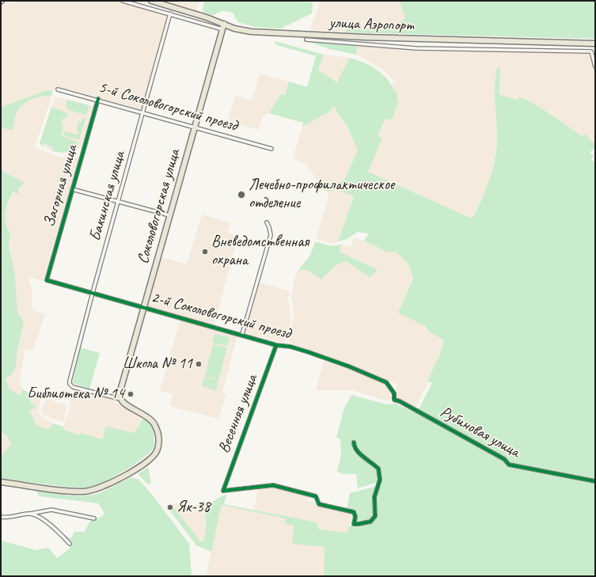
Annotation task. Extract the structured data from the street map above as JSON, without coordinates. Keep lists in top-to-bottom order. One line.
{"streets":{"main road":["улица Аэропорт","Соколовогорская улица"],"street":["5-й Соколовогорский проезд","Загорная улица","Бакинская улица","2-й Соколовогорский проезд","Весенняя улица","Рубиновая улица"]},"crossings":[["улица Аэропорт","Соколовогорская улица"],["5-й Соколовогорский проезд","Загорная улица"],["5-й Соколовогорский проезд","Бакинская улица"],["5-й Соколовогорский проезд","Соколовогорская улица"],["Загорная улица","2-й Соколовогорский проезд"],["Бакинская улица","Соколовогорская улица"],["Бакинская улица","2-й Соколовогорский проезд"],["Соколовогорская улица","2-й Соколовогорский проезд"],["2-й Соколовогорский проезд","Весенняя улица"],["2-й Соколовогорский проезд","Рубиновая улица"]],"places":["Лечебно-профилактическое отделение","Вневедомственная охрана","Школа № 11","Библиотека № 14","Як-38"]}
